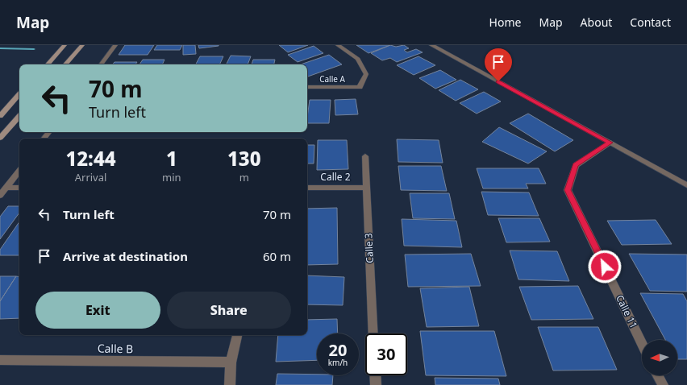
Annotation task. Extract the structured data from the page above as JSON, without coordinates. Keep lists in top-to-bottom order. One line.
{"streets":{"street":["Calle A","Calle 2","Calle 3","Calle 11","Calle B"]},"crossings":[["Calle 2","Calle 3"]],"north":"left","page":{"header":"Map","nav":["Home","Map","About","Contact"],"turn":["70 m","Turn left"],"eta":["12:44","Arrival","1","min","130","m"],"list":[{"name":"Turn left","value":"70 m"},{"name":"Arrive at destination","value":"60 m"}],"buttons":["Exit","Share"],"speed":"20 km/h","limit":"30"}}
